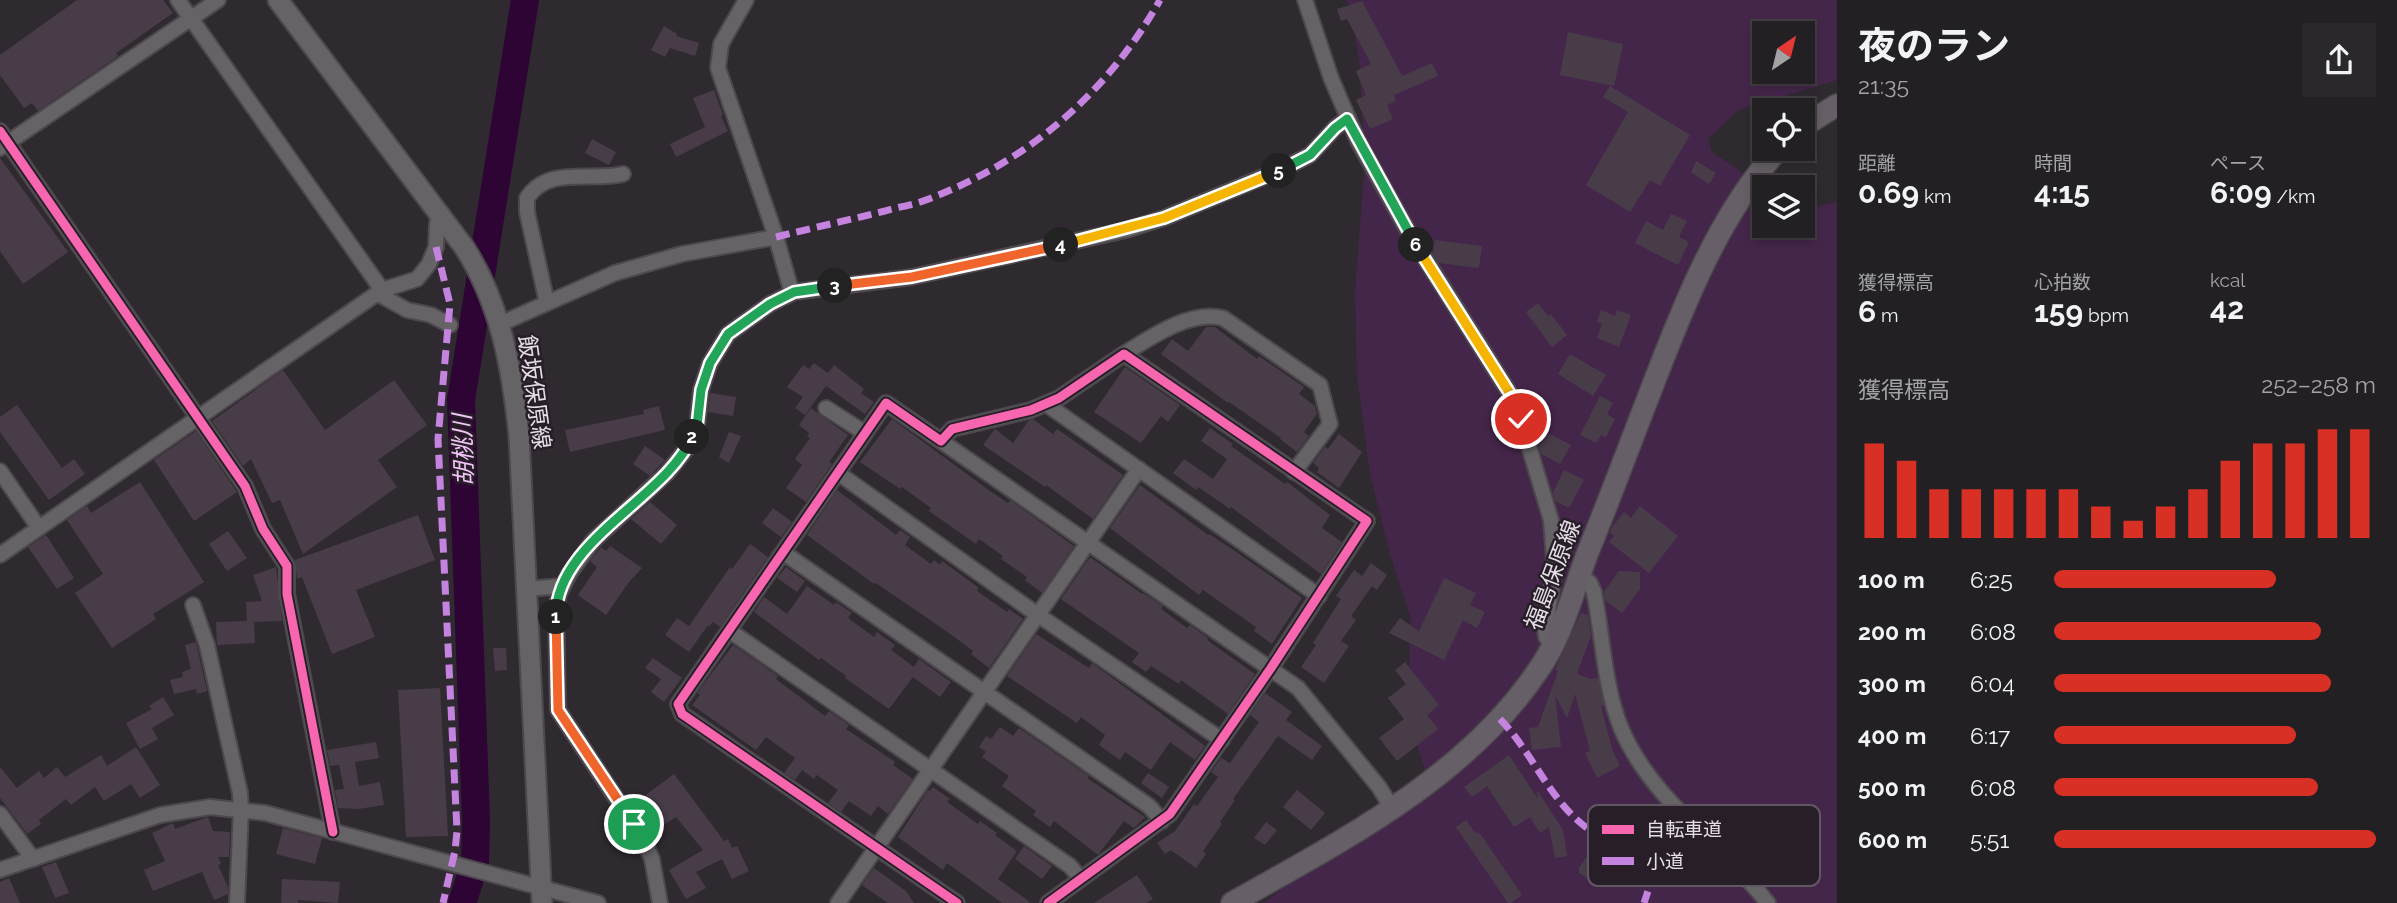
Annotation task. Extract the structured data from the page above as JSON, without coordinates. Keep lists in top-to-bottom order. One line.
{"streets":{"main road":["飯坂保原線","福島保原線"]},"water":["胡桃川"],"legend":["自転車道","小道"],"north":"top right","page":{"heading":["夜のラン","21:35"],"stats":[["距離","0.69 km"],["時間","4:15"],["ペース","6:09 /km"],["獲得標高","6 m"],["心拍数","159 bpm"],["kcal","42"]],"pins":["5","4","6","3","2","1"],"chart":["獲得標高","252–258 m"],"list":[{"name":"100 m","note":"6:25"},{"name":"200 m","note":"6:08"},{"name":"300 m","note":"6:04"},{"name":"400 m","note":"6:17"},{"name":"500 m","note":"6:08"},{"name":"600 m","note":"5:51"}]}}
